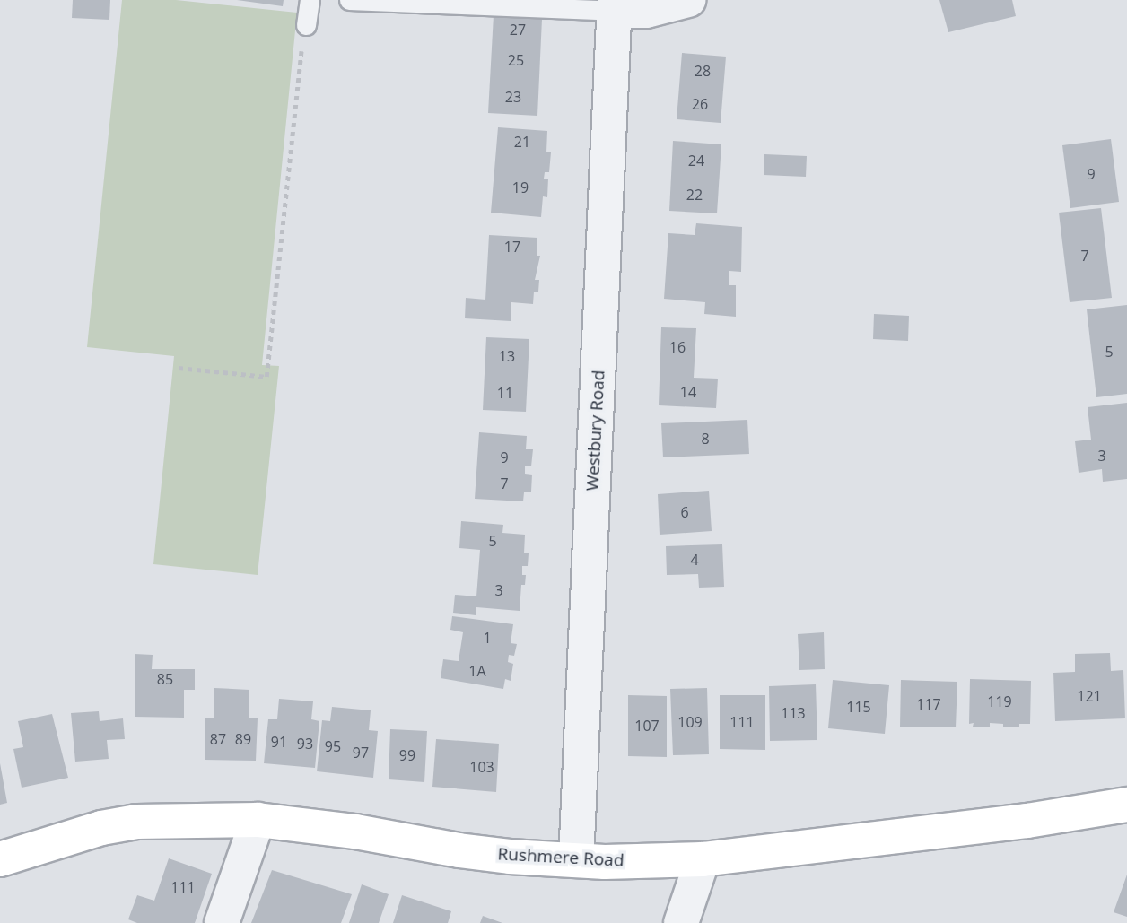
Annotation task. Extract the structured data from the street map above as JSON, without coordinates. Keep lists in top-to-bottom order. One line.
{"streets":{"street":["Westbury Road","Rushmere Road"]},"crossings":[["Westbury Road","Rushmere Road"]],"house_numbers":["27","25","28","23","26","21","24","9","19","22","17","7","16","5","13","14","11","8","3","9","7","6","5","4","3","1","1A","85","121","119","117","115","113","109","111","107","87","89","91","93","95","97","99","103","111"]}
